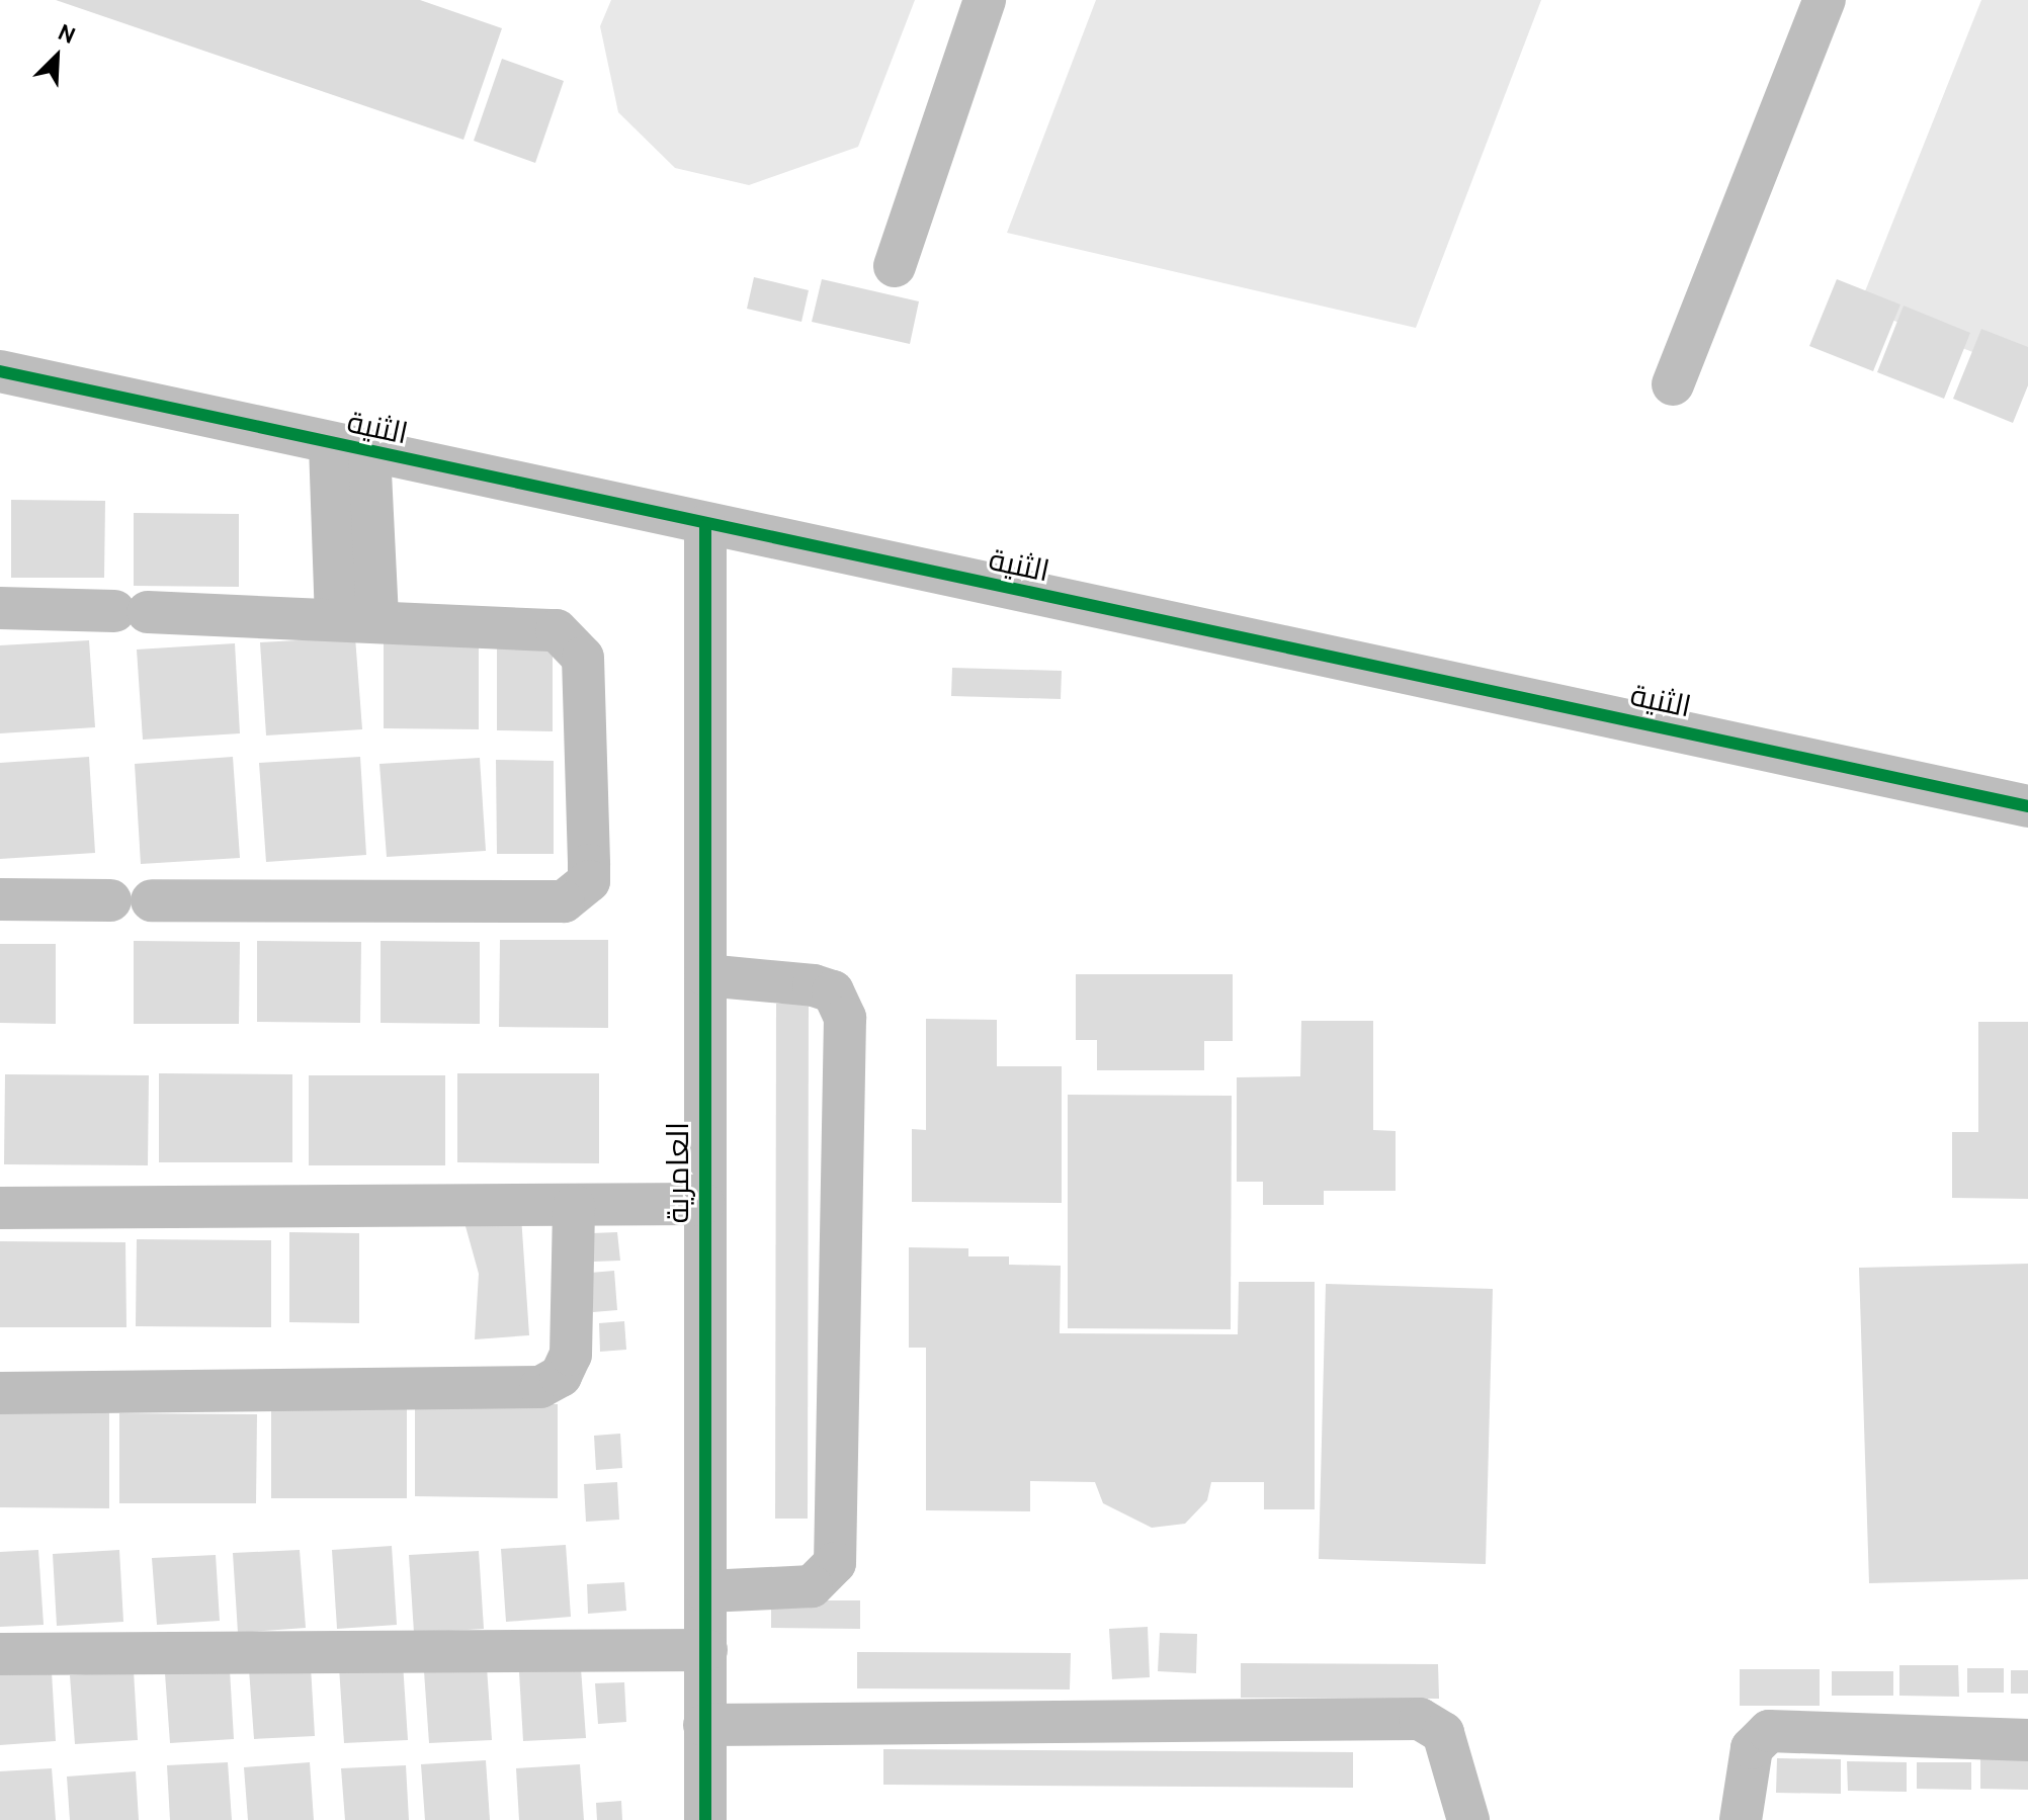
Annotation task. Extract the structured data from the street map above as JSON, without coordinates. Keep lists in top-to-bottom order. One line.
{"streets":{"street":["الثنية","العامرية"]},"crossings":[["الثنية","العامرية"]],"north":"top right"}
